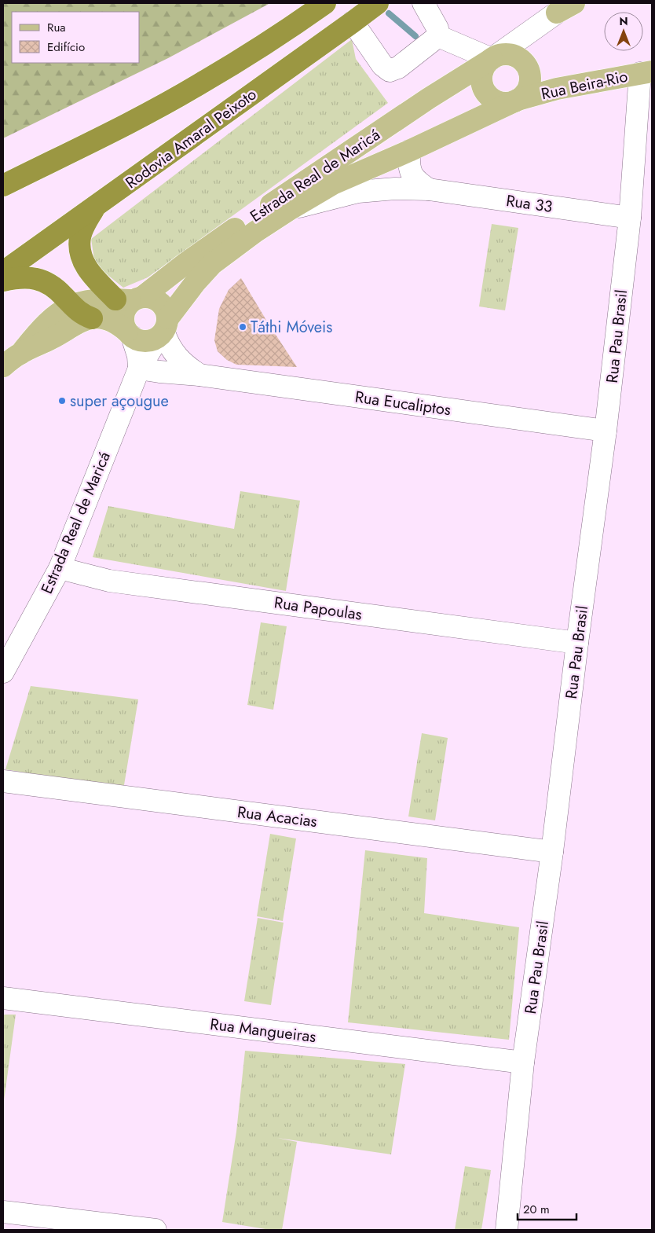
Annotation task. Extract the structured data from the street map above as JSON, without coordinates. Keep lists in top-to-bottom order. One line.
{"streets":{"highway":["Rodovia Amaral Peixoto"],"main road":["Rua Beira-Rio","Estrada Real de Maricá"],"street":["Rua 33","Rua Pau Brasil","Rua Eucaliptos","Rua Papoulas","Rua Acacias","Rua Mangueiras"]},"crossings":[["Rua Beira-Rio","Estrada Real de Maricá"],["Rua Beira-Rio","Rua Pau Brasil"],["Estrada Real de Maricá","Rua 33"],["Estrada Real de Maricá","Rua Eucaliptos"],["Estrada Real de Maricá","Rua Papoulas"],["Rua 33","Rua Pau Brasil"],["Rua Pau Brasil","Rua Eucaliptos"],["Rua Pau Brasil","Rua Papoulas"],["Rua Pau Brasil","Rua Acacias"],["Rua Pau Brasil","Rua Mangueiras"]],"places":["Táthi Móveis","super açougue"],"legend":["Rua","Edifício"],"scale_bar":"20 m","north":"top"}
